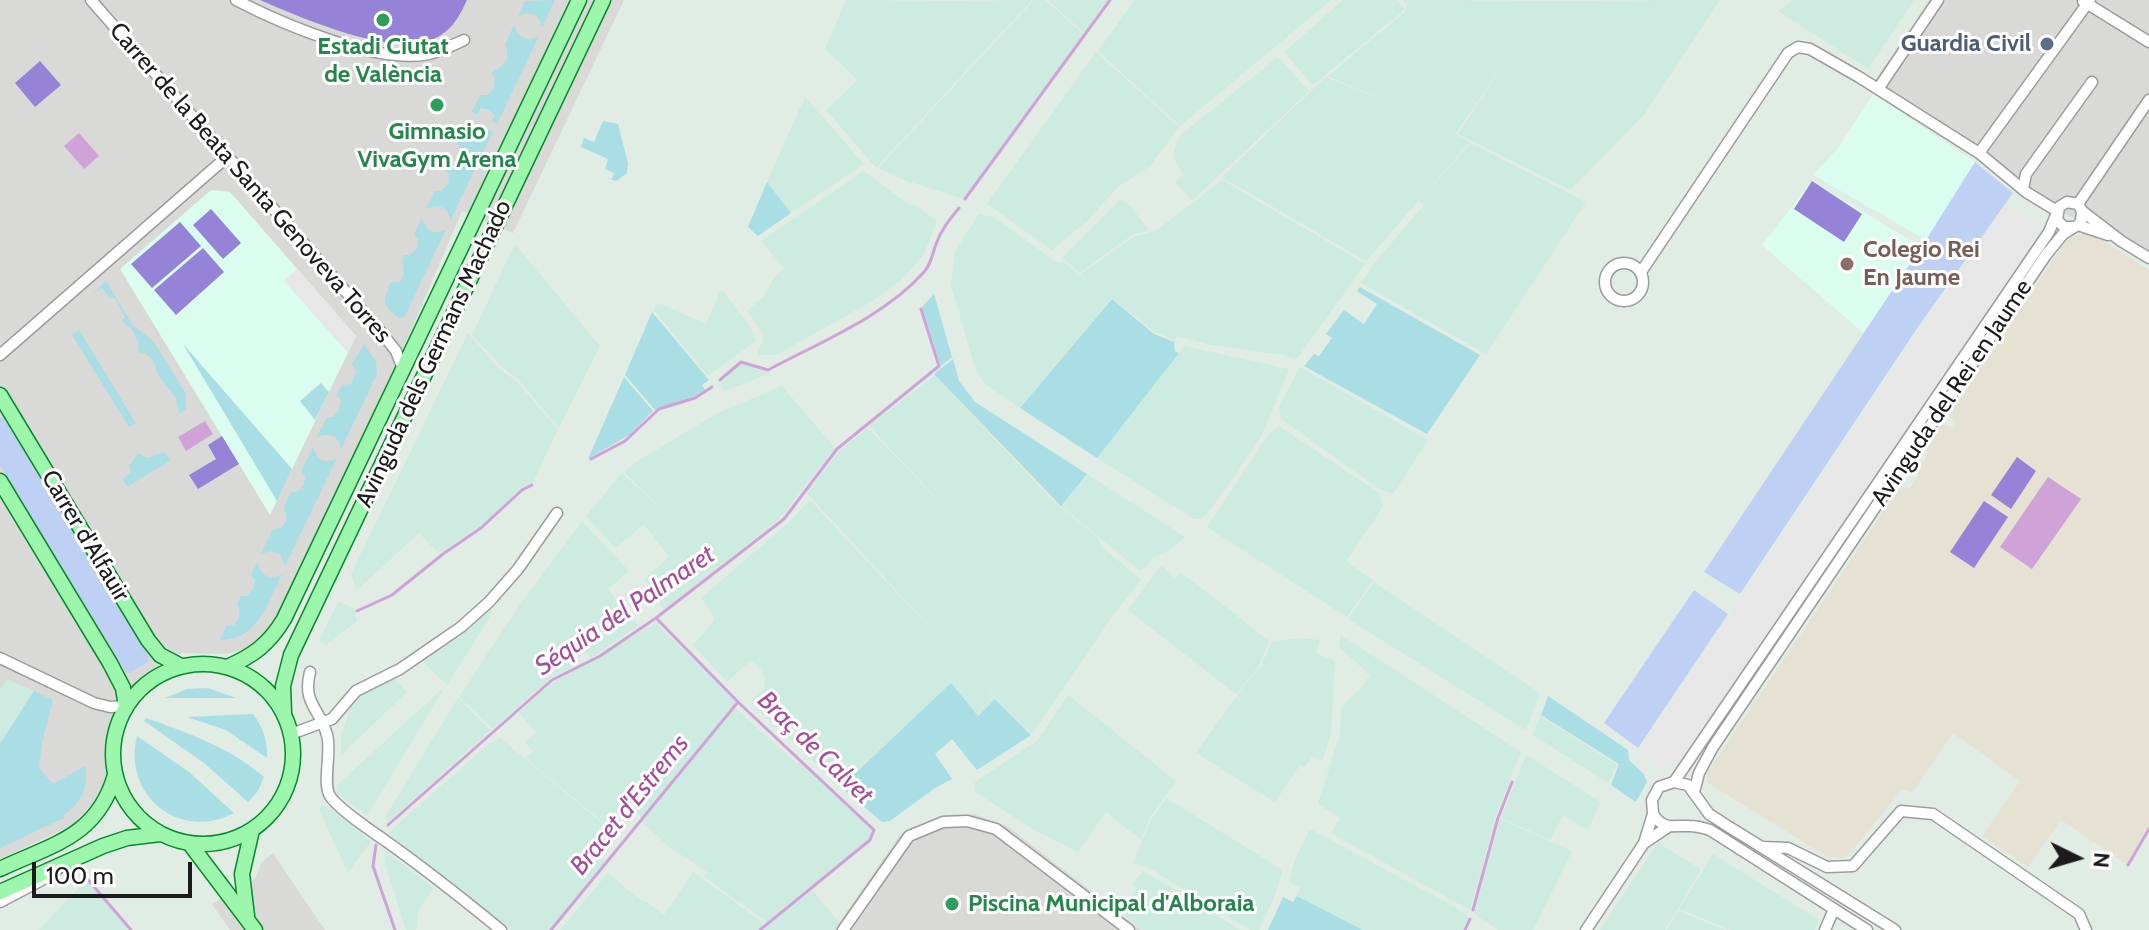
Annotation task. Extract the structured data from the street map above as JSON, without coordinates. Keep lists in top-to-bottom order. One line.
{"streets":{"main road":["Avinguda dels Germans Machado","Carrer d'Alfauir"],"street":["Carrer de la Beata Santa Genoveva Torres","Avinguda del Rei en Jaume"]},"crossings":[["Avinguda dels Germans Machado","Carrer d'Alfauir"]],"water":["Séquia del Palmaret","Braç de Calvet","Bracet d'Estrems"],"places":["Estadi Ciutat de València","Guardia Civil","Gimnasio VivaGym Arena","Colegio Rei En Jaume","Piscina Municipal d'Alboraia"],"scale_bar":"100 m","north":"right"}
